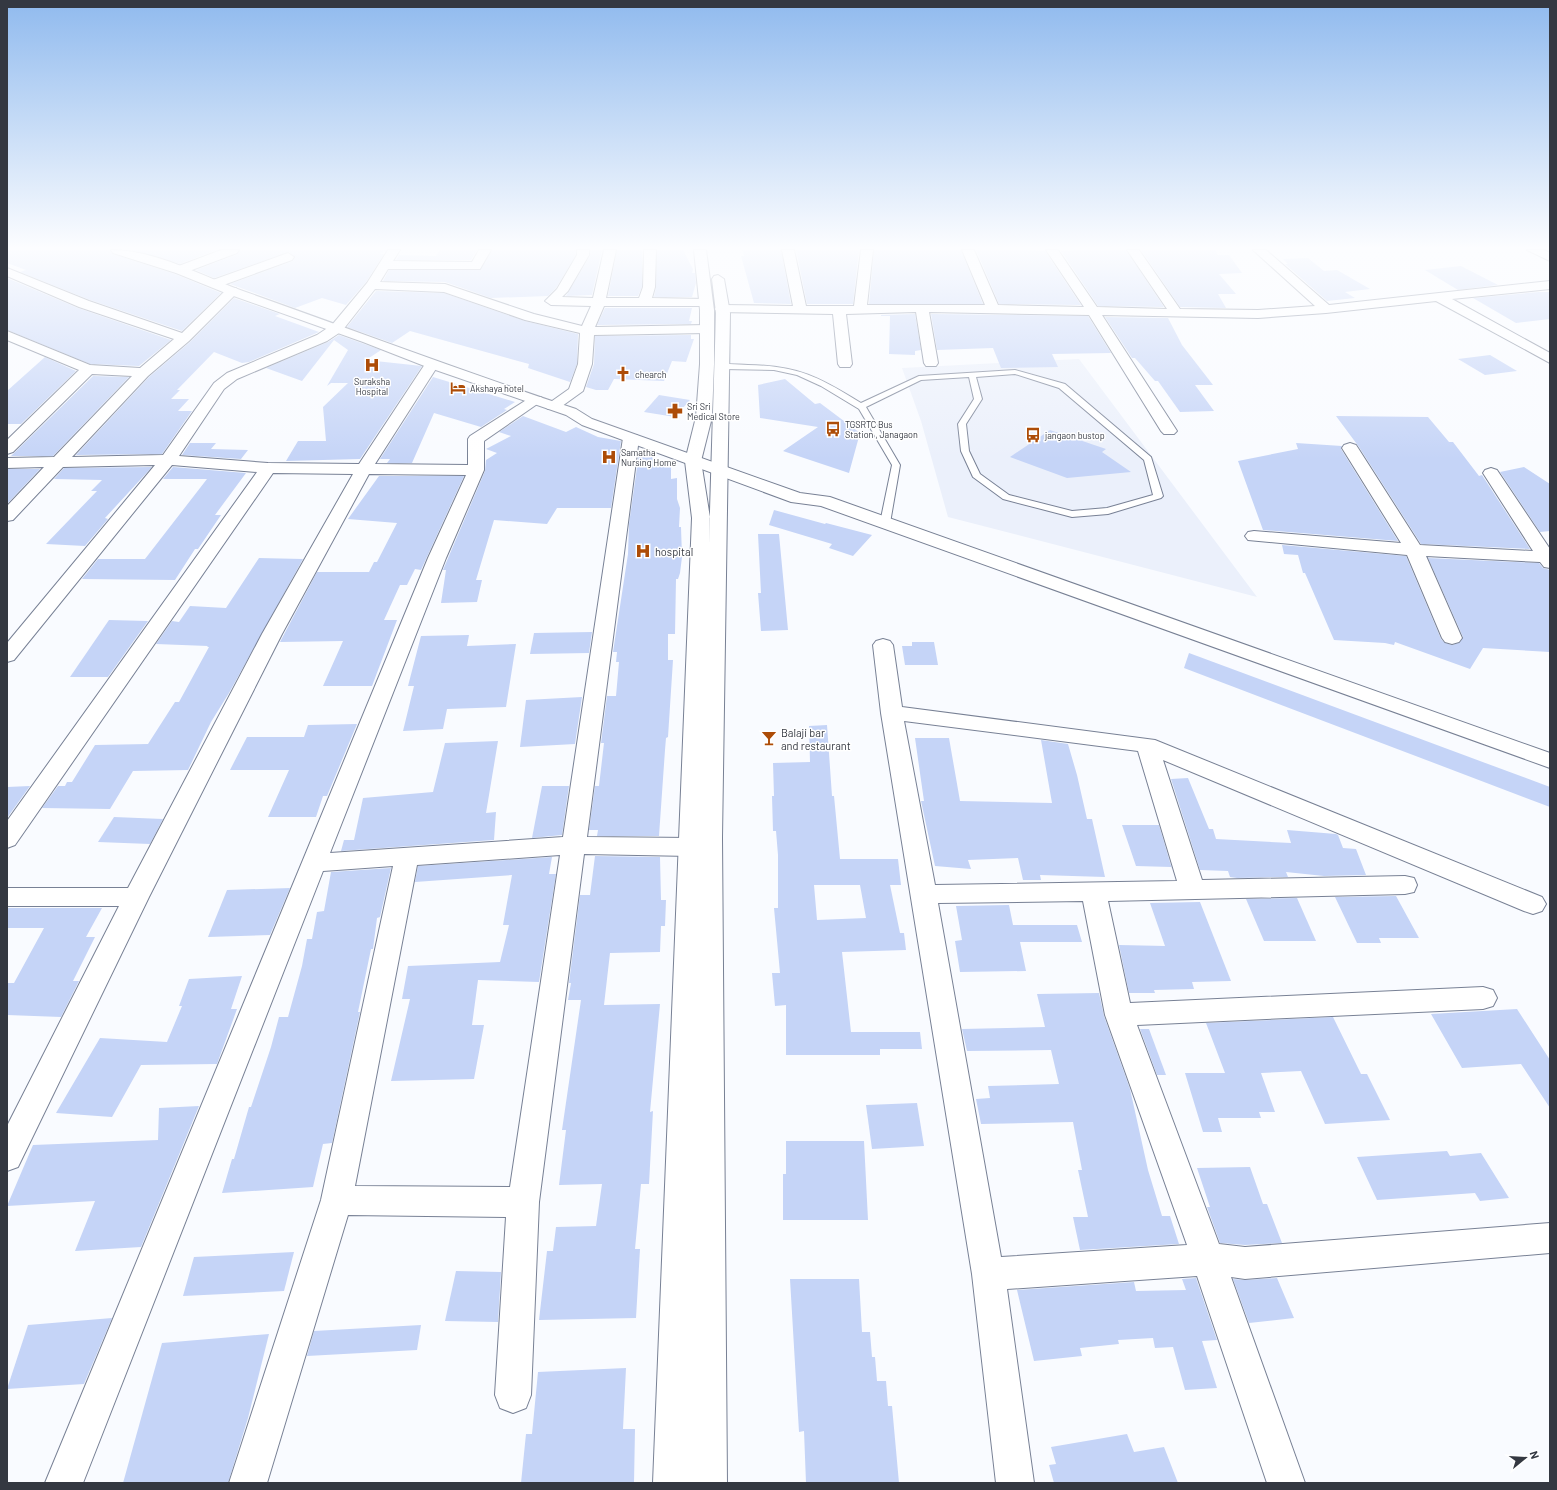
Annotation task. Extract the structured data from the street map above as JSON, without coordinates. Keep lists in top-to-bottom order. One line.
{"places":{"hospital":["Suraksha Hospital","Samatha Nursing Home","hospital"],"church":["chearch"],"hotel":["Akshaya hotel"],"pharmacy":["Sri Sri Medical Store"],"bus stop":["TGSRTC Bus Station , Janagaon","jangaon bustop"],"bar":["Balaji bar and restaurant"]},"north":"right"}
